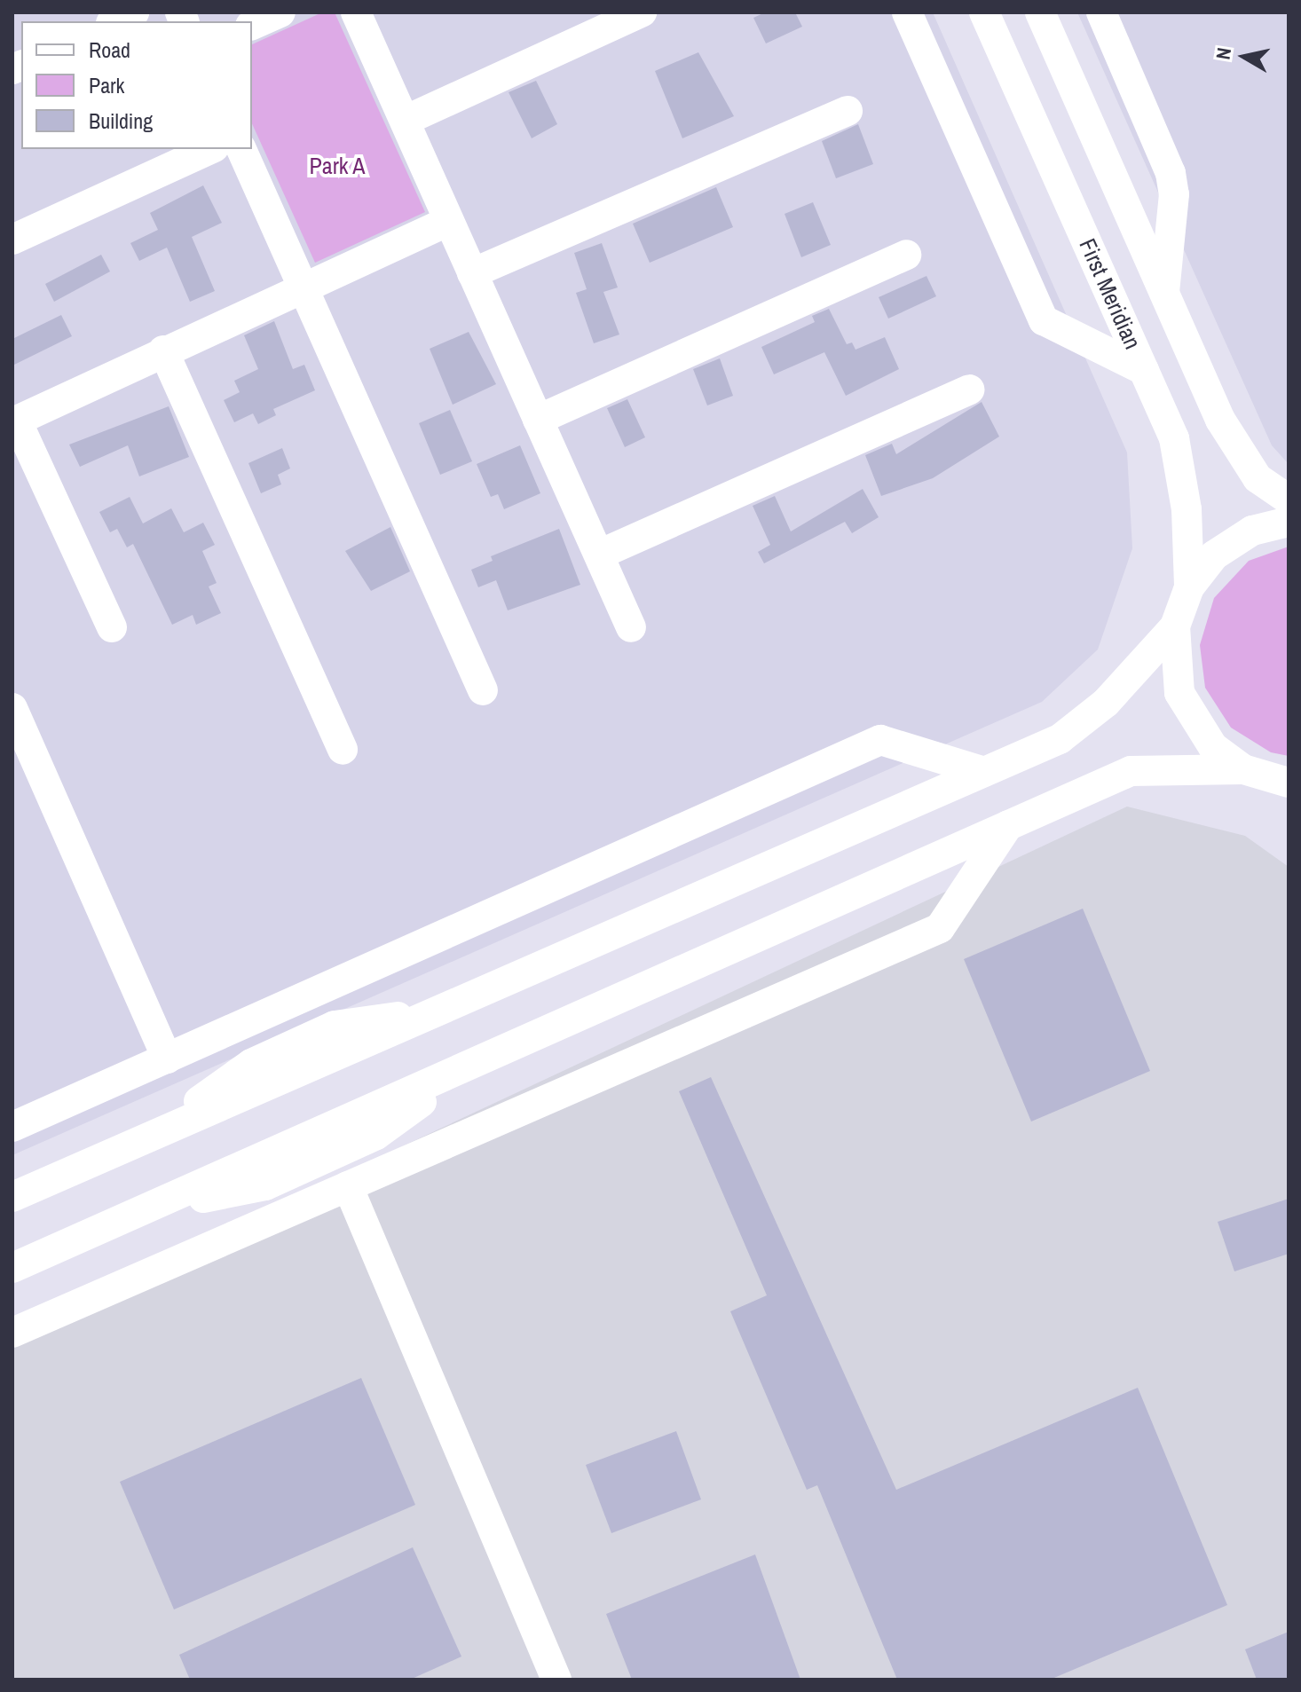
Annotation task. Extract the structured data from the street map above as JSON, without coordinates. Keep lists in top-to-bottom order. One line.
{"streets":{"street":["First Meridian"]},"parks":["Park A"],"legend":["Road","Park","Building"],"north":"left"}
